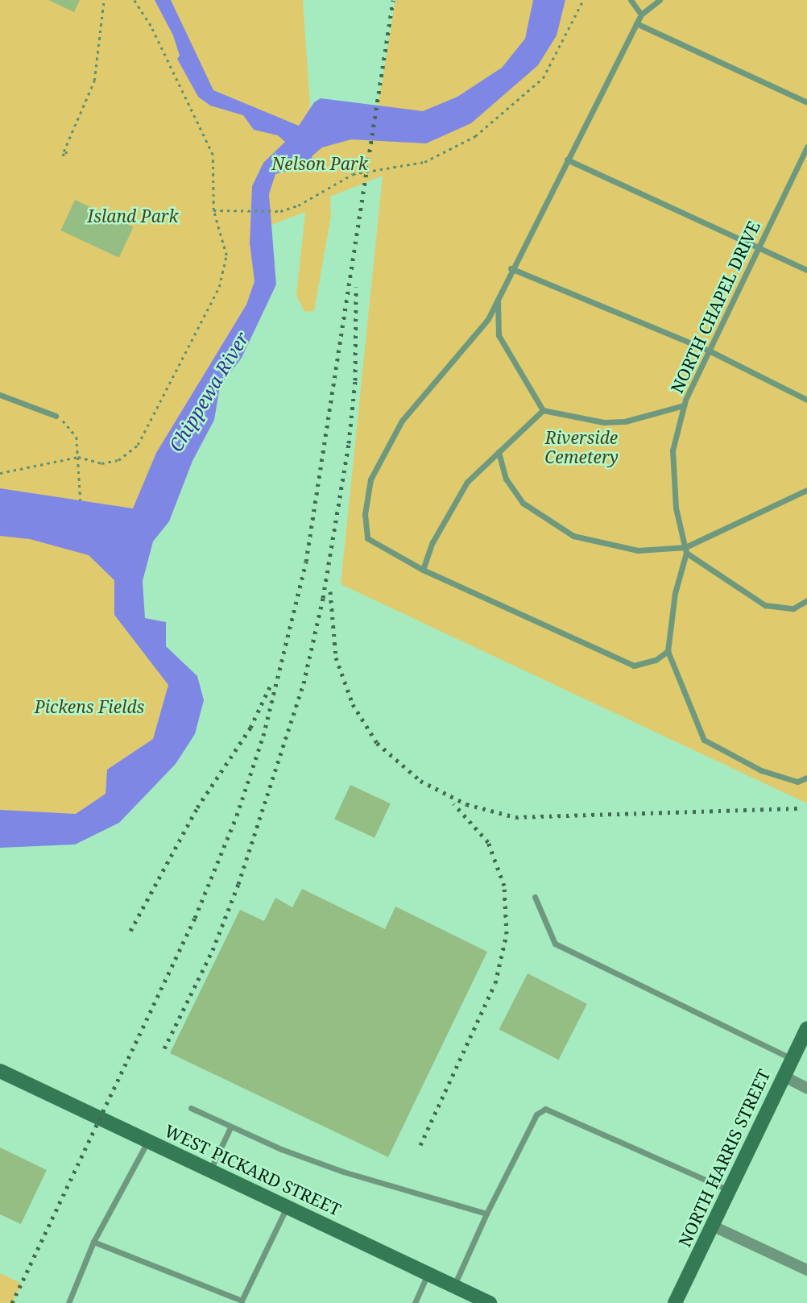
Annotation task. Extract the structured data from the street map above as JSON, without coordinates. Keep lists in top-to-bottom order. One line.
{"streets":{"main road":["NORTH HARRIS STREET","WEST PICKARD STREET"],"lane":["NORTH CHAPEL DRIVE"]},"water":["Chippewa River"],"parks":["Nelson Park","Island Park","Riverside Cemetery","Pickens Fields"]}
